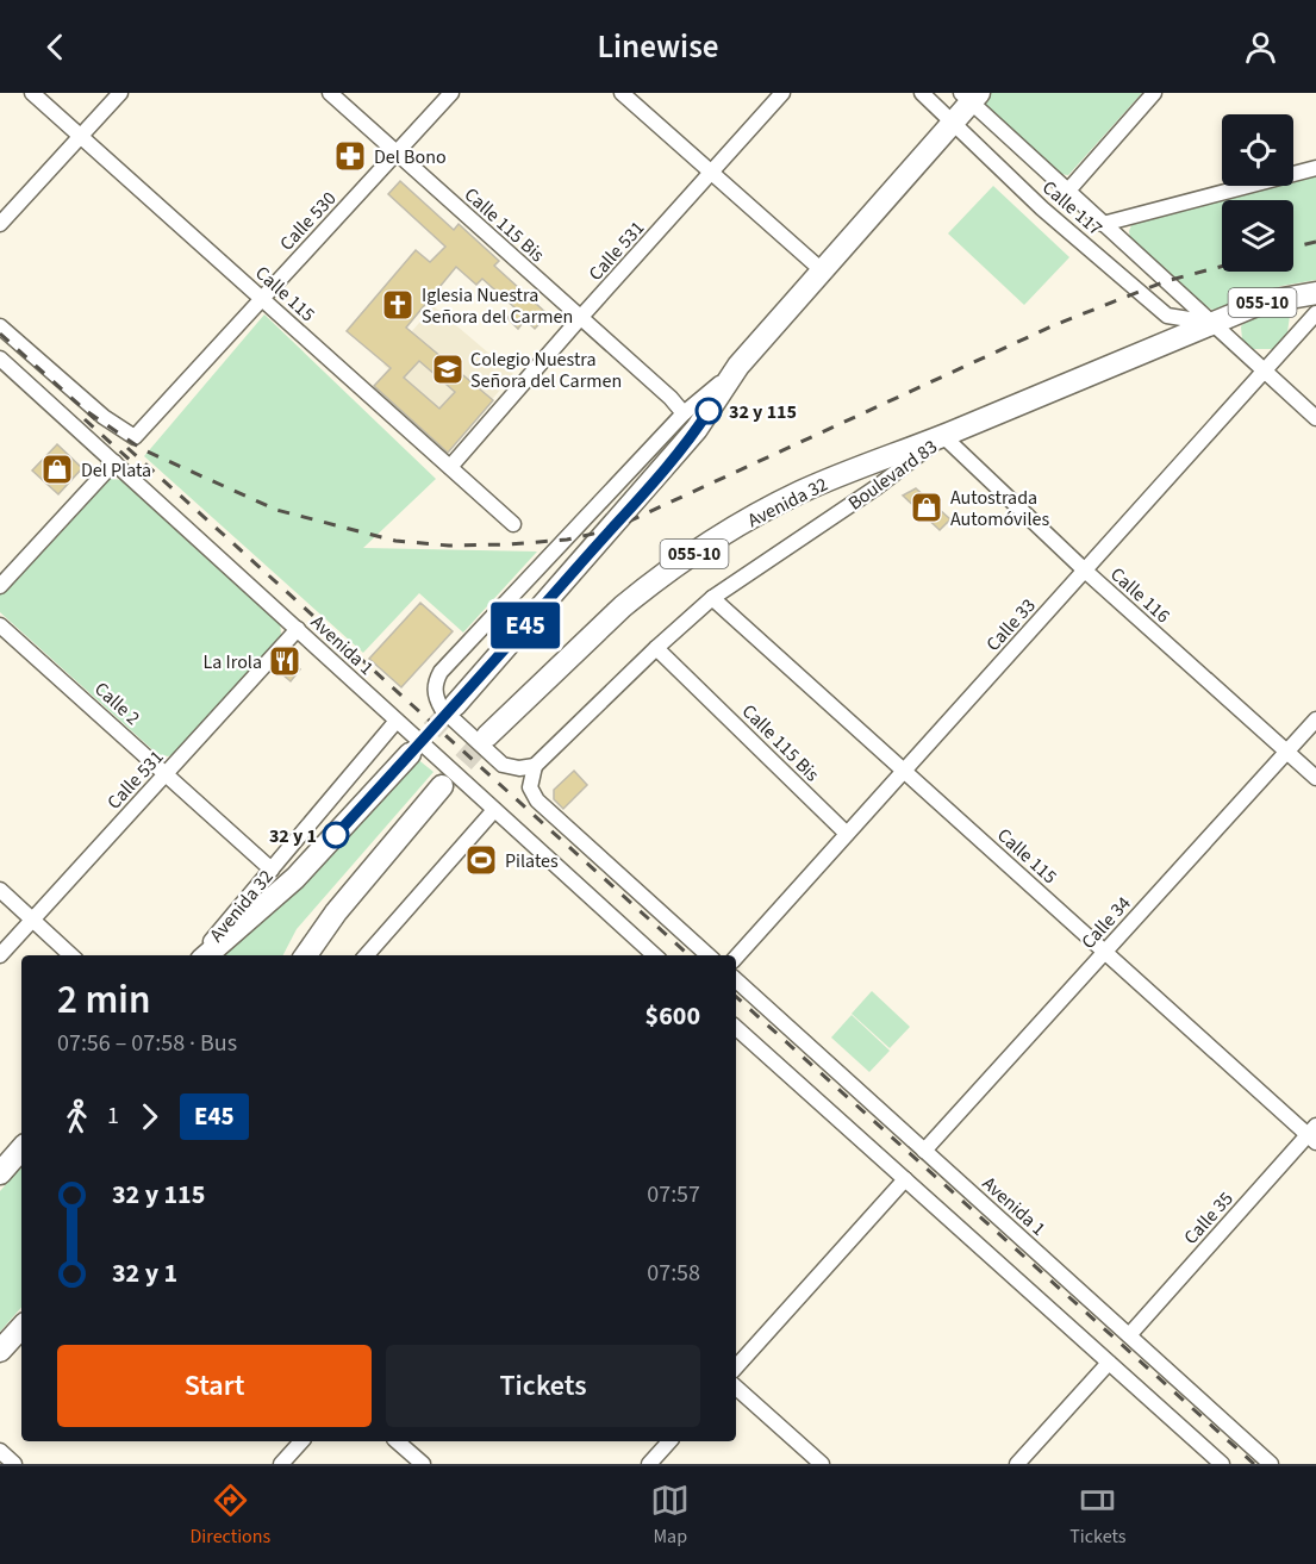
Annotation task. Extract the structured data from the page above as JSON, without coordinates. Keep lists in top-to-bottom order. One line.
{"streets":{"highway":["055-10","Boulevard 83","Avenida 32"],"street":["Calle 117","Calle 530","Calle 115 Bis","Calle 531","Calle 115","Calle 116","Calle 33","Avenida 1","Calle 2","Calle 34","Calle 35"]},"crossings":[["Calle 117","Boulevard 83"],["Calle 117","Calle 33"],["Calle 530","Calle 115 Bis"],["Calle 530","Calle 115"],["Calle 115 Bis","Calle 531"],["Calle 115 Bis","Boulevard 83"],["Calle 115 Bis","Calle 33"],["Calle 531","Calle 115"],["Calle 531","Avenida 1"],["Calle 531","Calle 2"],["Calle 115","Boulevard 83"],["Calle 115","Calle 33"],["Calle 115","Calle 34"],["Calle 115","Calle 35"],["Boulevard 83","Avenida 32"],["Boulevard 83","Calle 116"],["Avenida 32","Calle 116"],["Avenida 32","Avenida 1"],["Avenida 32","Calle 2"],["Calle 116","Calle 33"],["Calle 116","Calle 34"],["Avenida 1","Calle 34"],["Avenida 1","Calle 35"]],"places":{"pharmacy":["Del Bono"],"church":["Iglesia Nuestra Señora del Carmen"],"school or university":["Colegio Nuestra Señora del Carmen"],"other":["32 y 115","32 y 1"],"shop":["Del Plata","Autostrada Automóviles"],"restaurant":["La Irola"],"sports":["Pilates"]},"lines":["bus line E45"],"page":{"header":"Linewise","on_map":"E45","heading":["2 min","07:56 – 07:58 · Bus","$600"],"legs":["1","E45"],"list":[{"name":"32 y 115","value":"07:57"},{"name":"32 y 1","value":"07:58"}],"buttons":["Start","Tickets"],"tabs":["Directions","Map","Tickets"]}}
